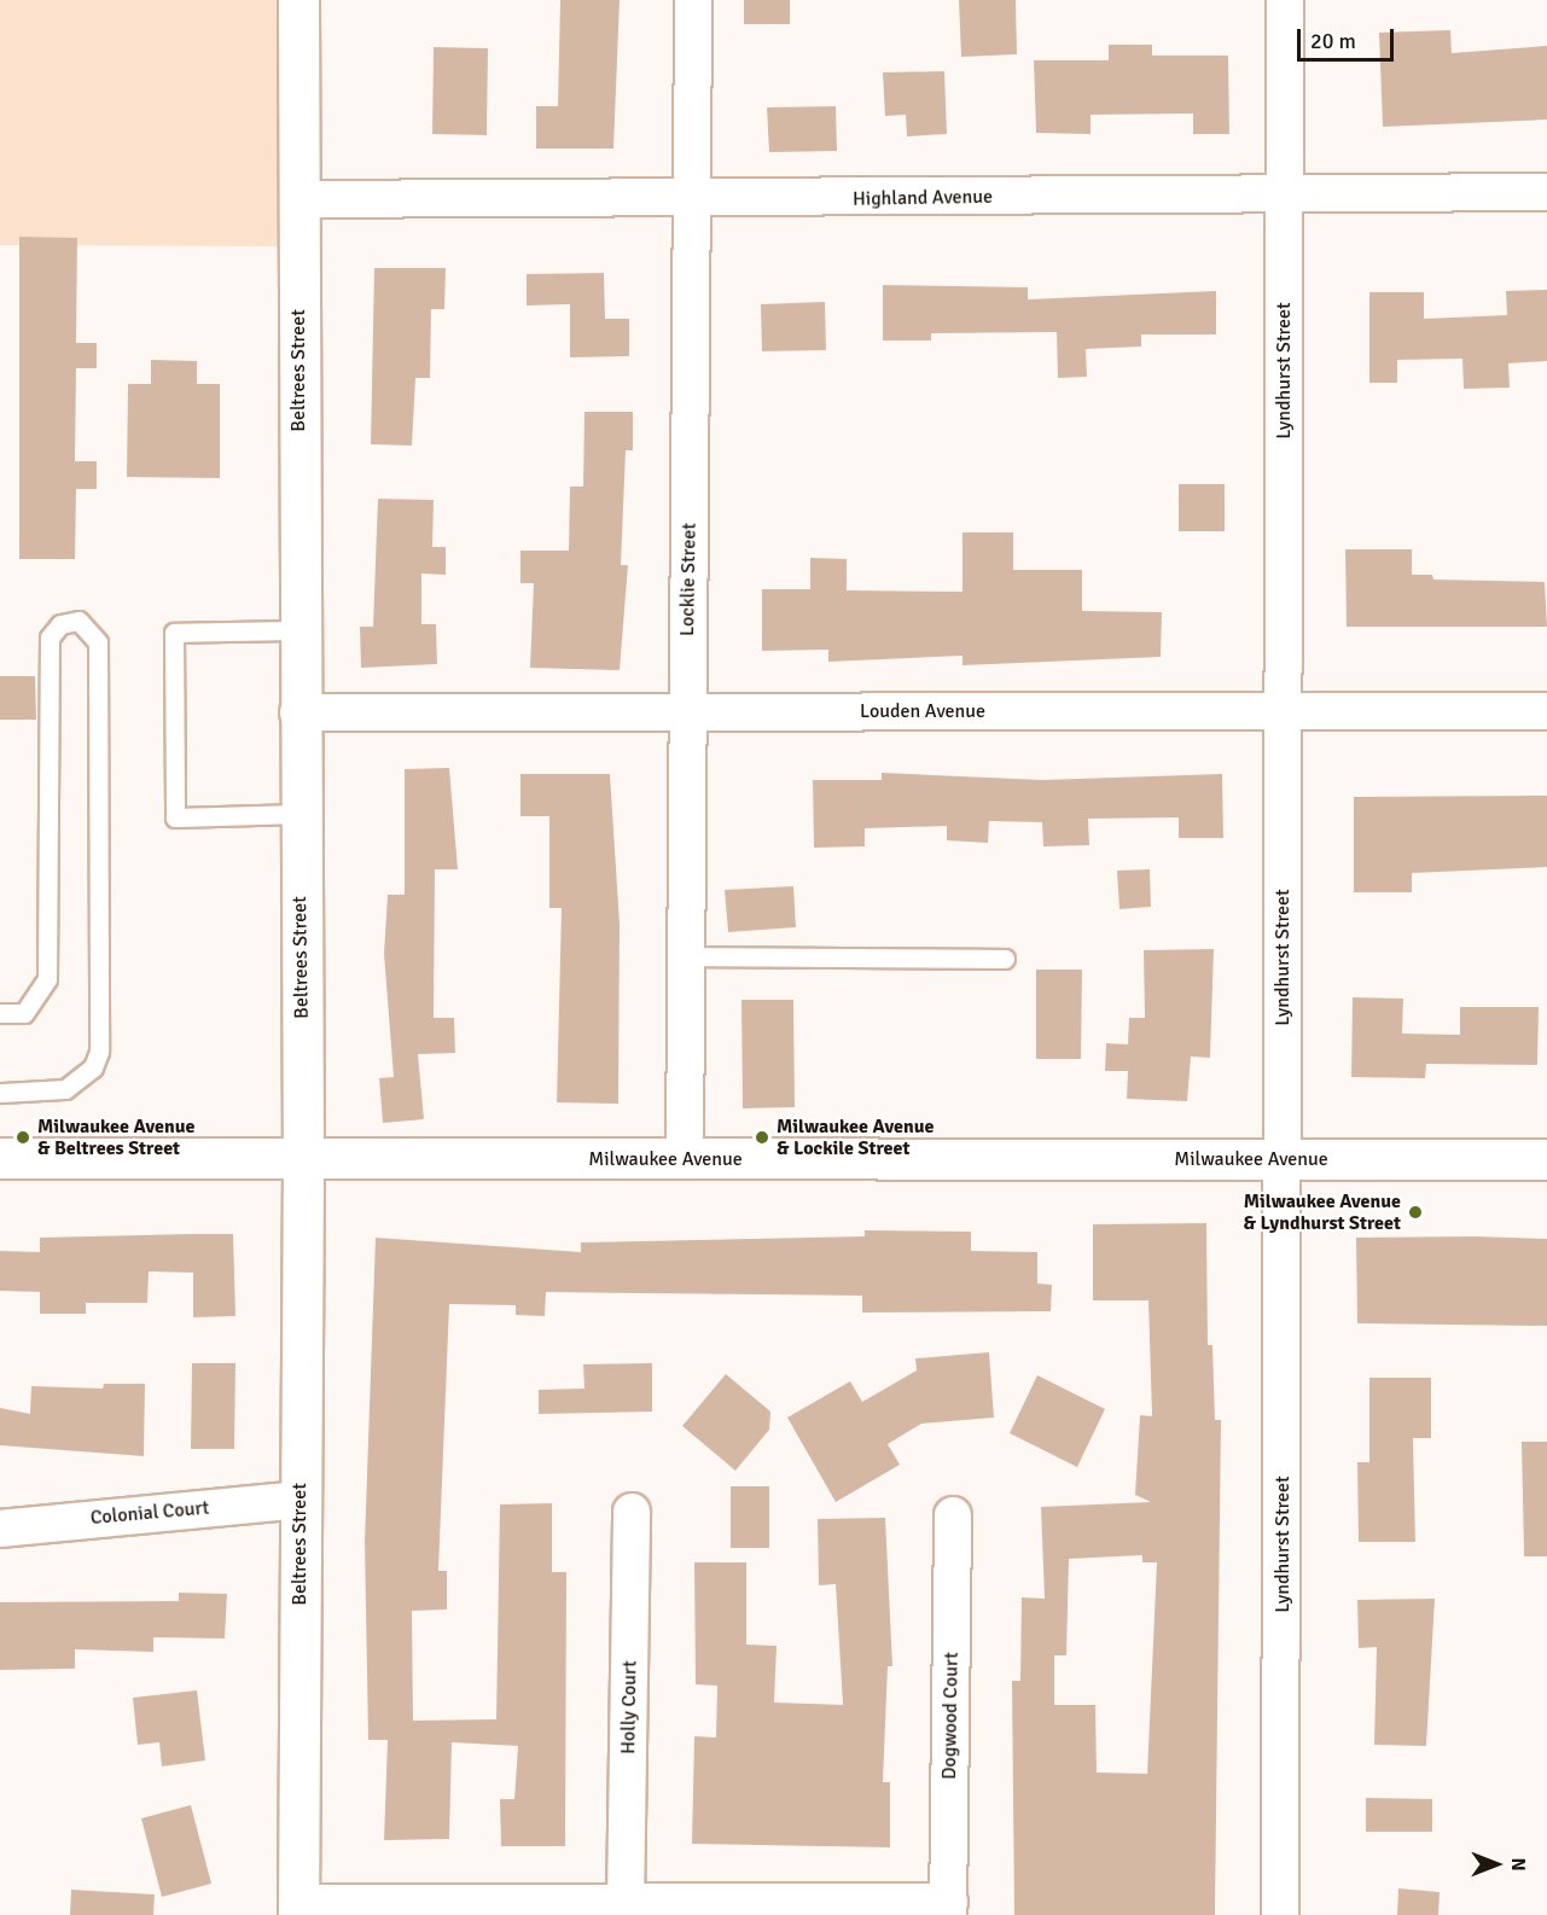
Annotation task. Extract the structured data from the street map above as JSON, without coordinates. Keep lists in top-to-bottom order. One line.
{"streets":{"street":["Highland Avenue","Beltrees Street","Lyndhurst Street","Locklie Street","Louden Avenue","Milwaukee Avenue","Colonial Court","Holly Court","Dogwood Court"]},"crossings":[["Highland Avenue","Beltrees Street"],["Highland Avenue","Lyndhurst Street"],["Highland Avenue","Locklie Street"],["Beltrees Street","Louden Avenue"],["Beltrees Street","Milwaukee Avenue"],["Beltrees Street","Colonial Court"],["Lyndhurst Street","Louden Avenue"],["Lyndhurst Street","Milwaukee Avenue"],["Locklie Street","Louden Avenue"],["Locklie Street","Milwaukee Avenue"]],"places":["Milwaukee Avenue & Beltrees Street","Milwaukee Avenue & Lockile Street","Milwaukee Avenue & Lyndhurst Street"],"scale_bar":"20 m","north":"right"}
